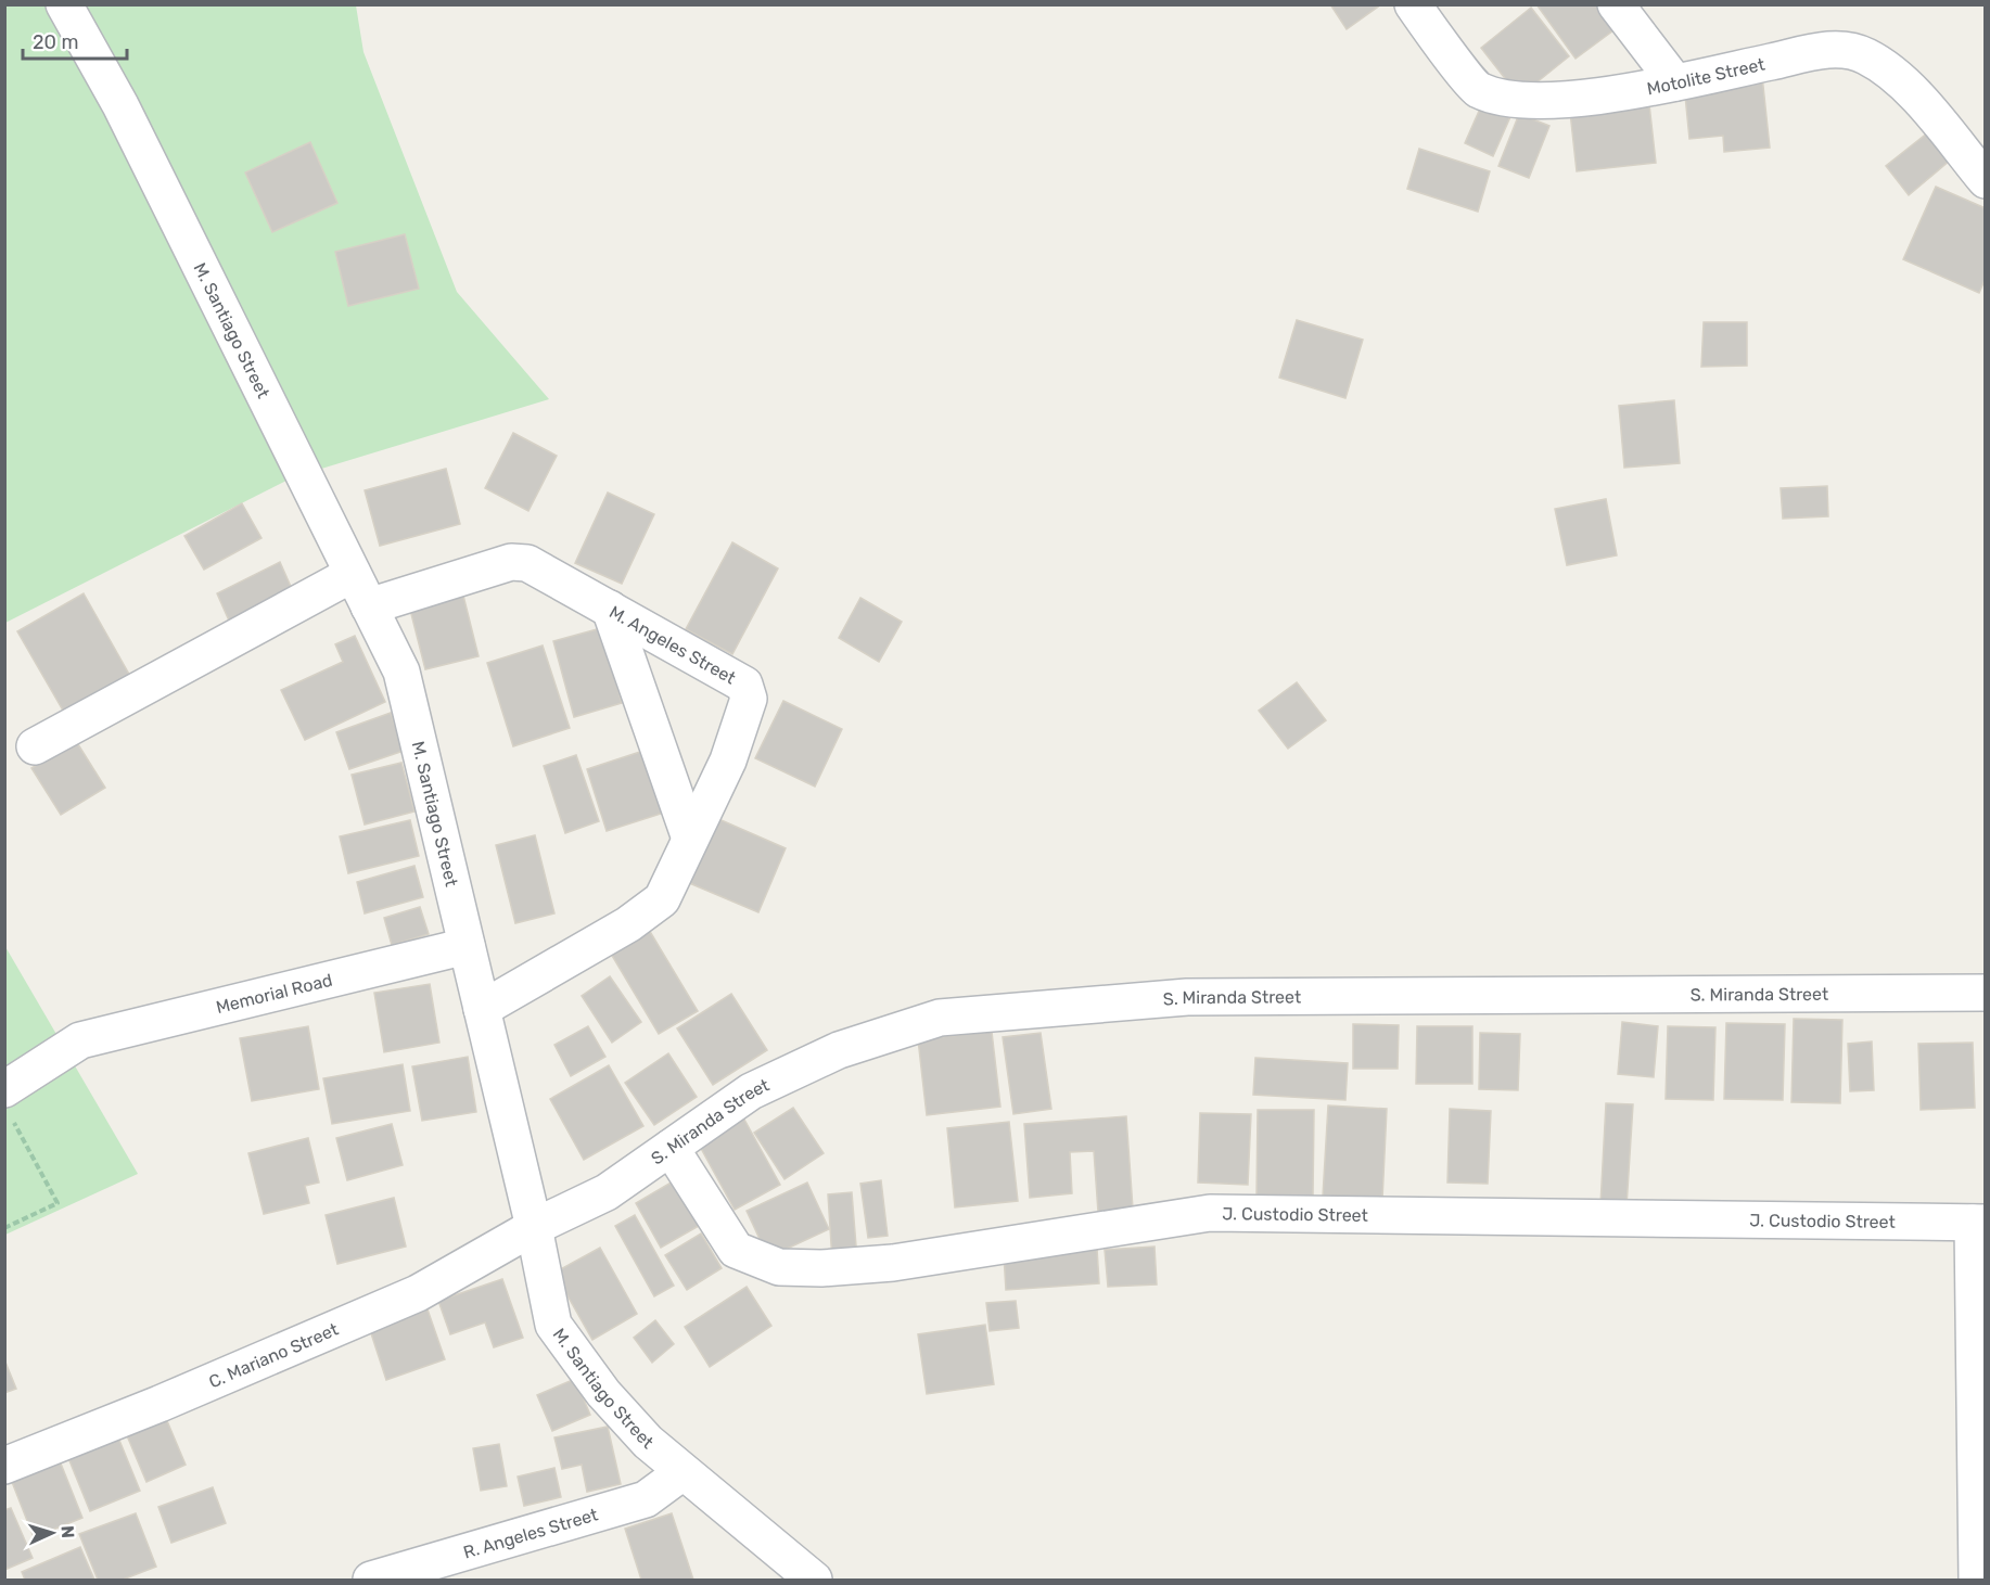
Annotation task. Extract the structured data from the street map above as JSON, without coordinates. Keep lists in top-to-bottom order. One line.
{"streets":{"street":["Motolite Street","M. Santiago Street","M. Angeles Street","Memorial Road","S. Miranda Street","J. Custodio Street","C. Mariano Street","R. Angeles Street"]},"crossings":[["M. Santiago Street","M. Angeles Street"],["M. Santiago Street","Memorial Road"],["M. Santiago Street","S. Miranda Street"],["M. Santiago Street","C. Mariano Street"],["M. Santiago Street","R. Angeles Street"],["S. Miranda Street","J. Custodio Street"],["S. Miranda Street","C. Mariano Street"]],"scale_bar":"20 m","north":"right"}
